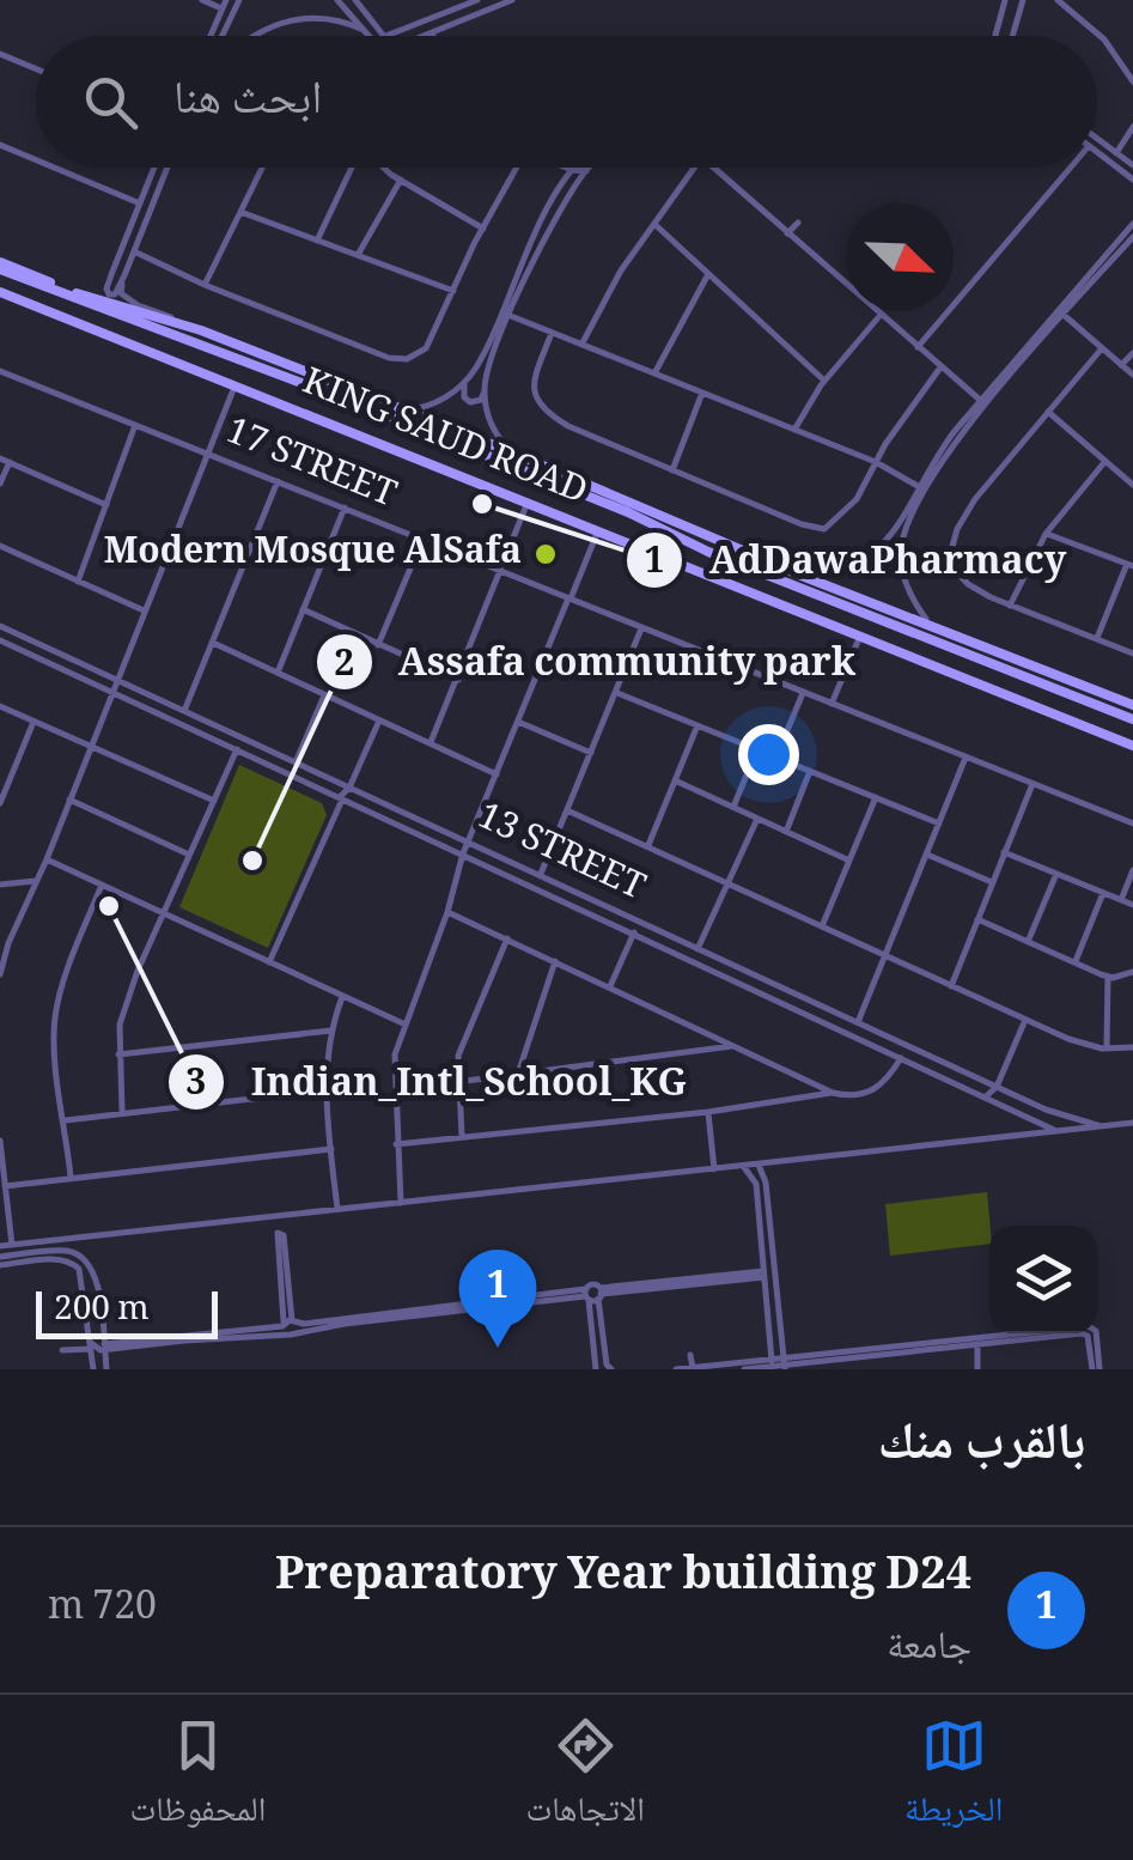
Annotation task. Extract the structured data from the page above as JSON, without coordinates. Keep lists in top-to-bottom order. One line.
{"streets":{"main road":["KING SAUD ROAD"],"street":["17 STREET","13 STREET"]},"places":["AdDawaPharmacy","Modern Mosque AlSafa","Assafa community park","Indian_Intl_School_KG"],"scale_bar":"200 m","north":"bottom right","page":{"search":"ابحث هنا","pins":"1","scale":"200 m","heading":"بالقرب منك","list":[{"mark":"1","name":"Preparatory Year building D24","note":"جامعة","value":"720 m"}],"nav":["الخريطة","الاتجاهات","المحفوظات"]}}
